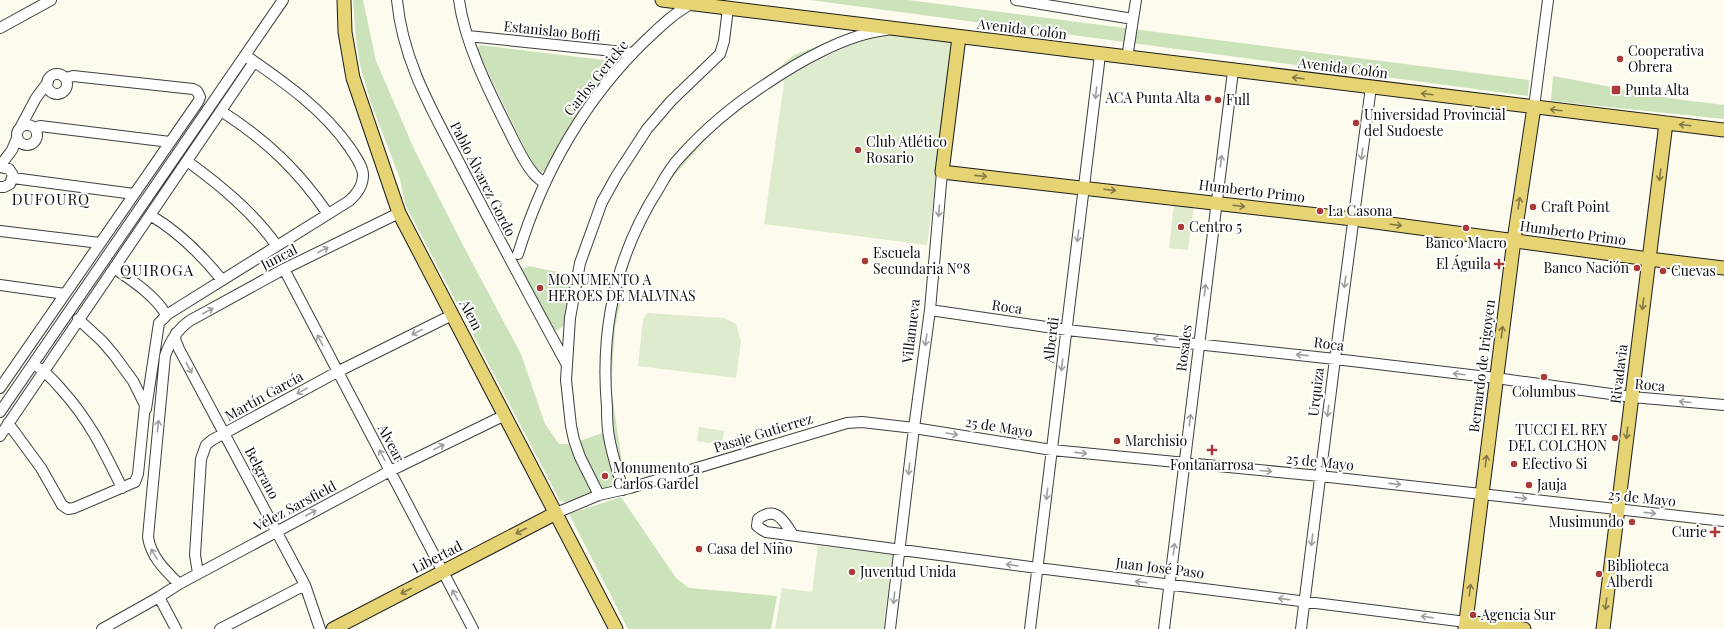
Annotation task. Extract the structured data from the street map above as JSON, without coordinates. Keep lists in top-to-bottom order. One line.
{"streets":{"main road":["Avenida Colón","Humberto Primo","Alem","Villanueva","Bernardo de Irigoyen","Rivadavia","Libertad","Juan José Paso"],"street":["Estanislao Boffi","Carlos Gericke","Pablo Álvarez Gordo","Juncal","Roca","Alberdi","Rosales","Urquiza","Martín García","25 de Mayo","Pasaje Gutierrez","Alvear","Belgrano","Vélez Sarsfield"]},"crossings":[["Avenida Colón","Carlos Gericke"],["Avenida Colón","Villanueva"],["Avenida Colón","Alberdi"],["Avenida Colón","Rosales"],["Avenida Colón","Bernardo de Irigoyen"],["Avenida Colón","Rivadavia"],["Avenida Colón","Urquiza"],["Estanislao Boffi","Carlos Gericke"],["Humberto Primo","Villanueva"],["Humberto Primo","Alberdi"],["Humberto Primo","Rosales"],["Humberto Primo","Bernardo de Irigoyen"],["Humberto Primo","Rivadavia"],["Humberto Primo","Urquiza"],["Juncal","Alem"],["Juncal","Alvear"],["Juncal","Belgrano"],["Roca","Villanueva"],["Roca","Alberdi"],["Roca","Rosales"],["Roca","Bernardo de Irigoyen"],["Roca","Rivadavia"],["Roca","Urquiza"],["Alem","Martín García"],["Alem","Pasaje Gutierrez"],["Alem","Vélez Sarsfield"],["Alem","Libertad"],["Villanueva","25 de Mayo"],["Villanueva","Pasaje Gutierrez"],["Villanueva","Juan José Paso"],["Alberdi","25 de Mayo"],["Alberdi","Juan José Paso"],["Rosales","25 de Mayo"],["Rosales","Juan José Paso"],["Bernardo de Irigoyen","25 de Mayo"],["Bernardo de Irigoyen","Juan José Paso"],["Rivadavia","25 de Mayo"],["Urquiza","25 de Mayo"],["Urquiza","Juan José Paso"],["Martín García","Alvear"],["Martín García","Belgrano"],["Martín García","Vélez Sarsfield"],["25 de Mayo","Pasaje Gutierrez"],["Pasaje Gutierrez","Libertad"],["Alvear","Vélez Sarsfield"],["Alvear","Libertad"],["Belgrano","Vélez Sarsfield"]],"one_way":["Avenida Colón","Humberto Primo","Roca","Villanueva","Alberdi","Rosales","Bernardo de Irigoyen","Rivadavia","Urquiza","Martín García","25 de Mayo","Alvear","Vélez Sarsfield","Libertad","Juan José Paso"],"districts":["DUFOURQ","QUIROGA"],"places":{"other":["Cooperativa Obrera","ACA Punta Alta","Full","Universidad Provincial del Sudoeste","Club Atlético Rosario","Craft Point","La Casona","Centro 5","Banco Macro","Escuela Secundaria Nº8","Banco Nación","Cuevas","MONUMENTO A HEROES DE MALVINAS","Columbus","TUCCI EL REY DEL COLCHON","Marchisio","Efectivo Si","Monumento a Carlos Gardel","Jauja","Musimundo","Casa del Niño","Juventud Unida","Biblioteca Alberdi","Agencia Sur"],"transit":["Punta Alta"],"health":["El Águila","Fontanarrosa","Curie"]}}
